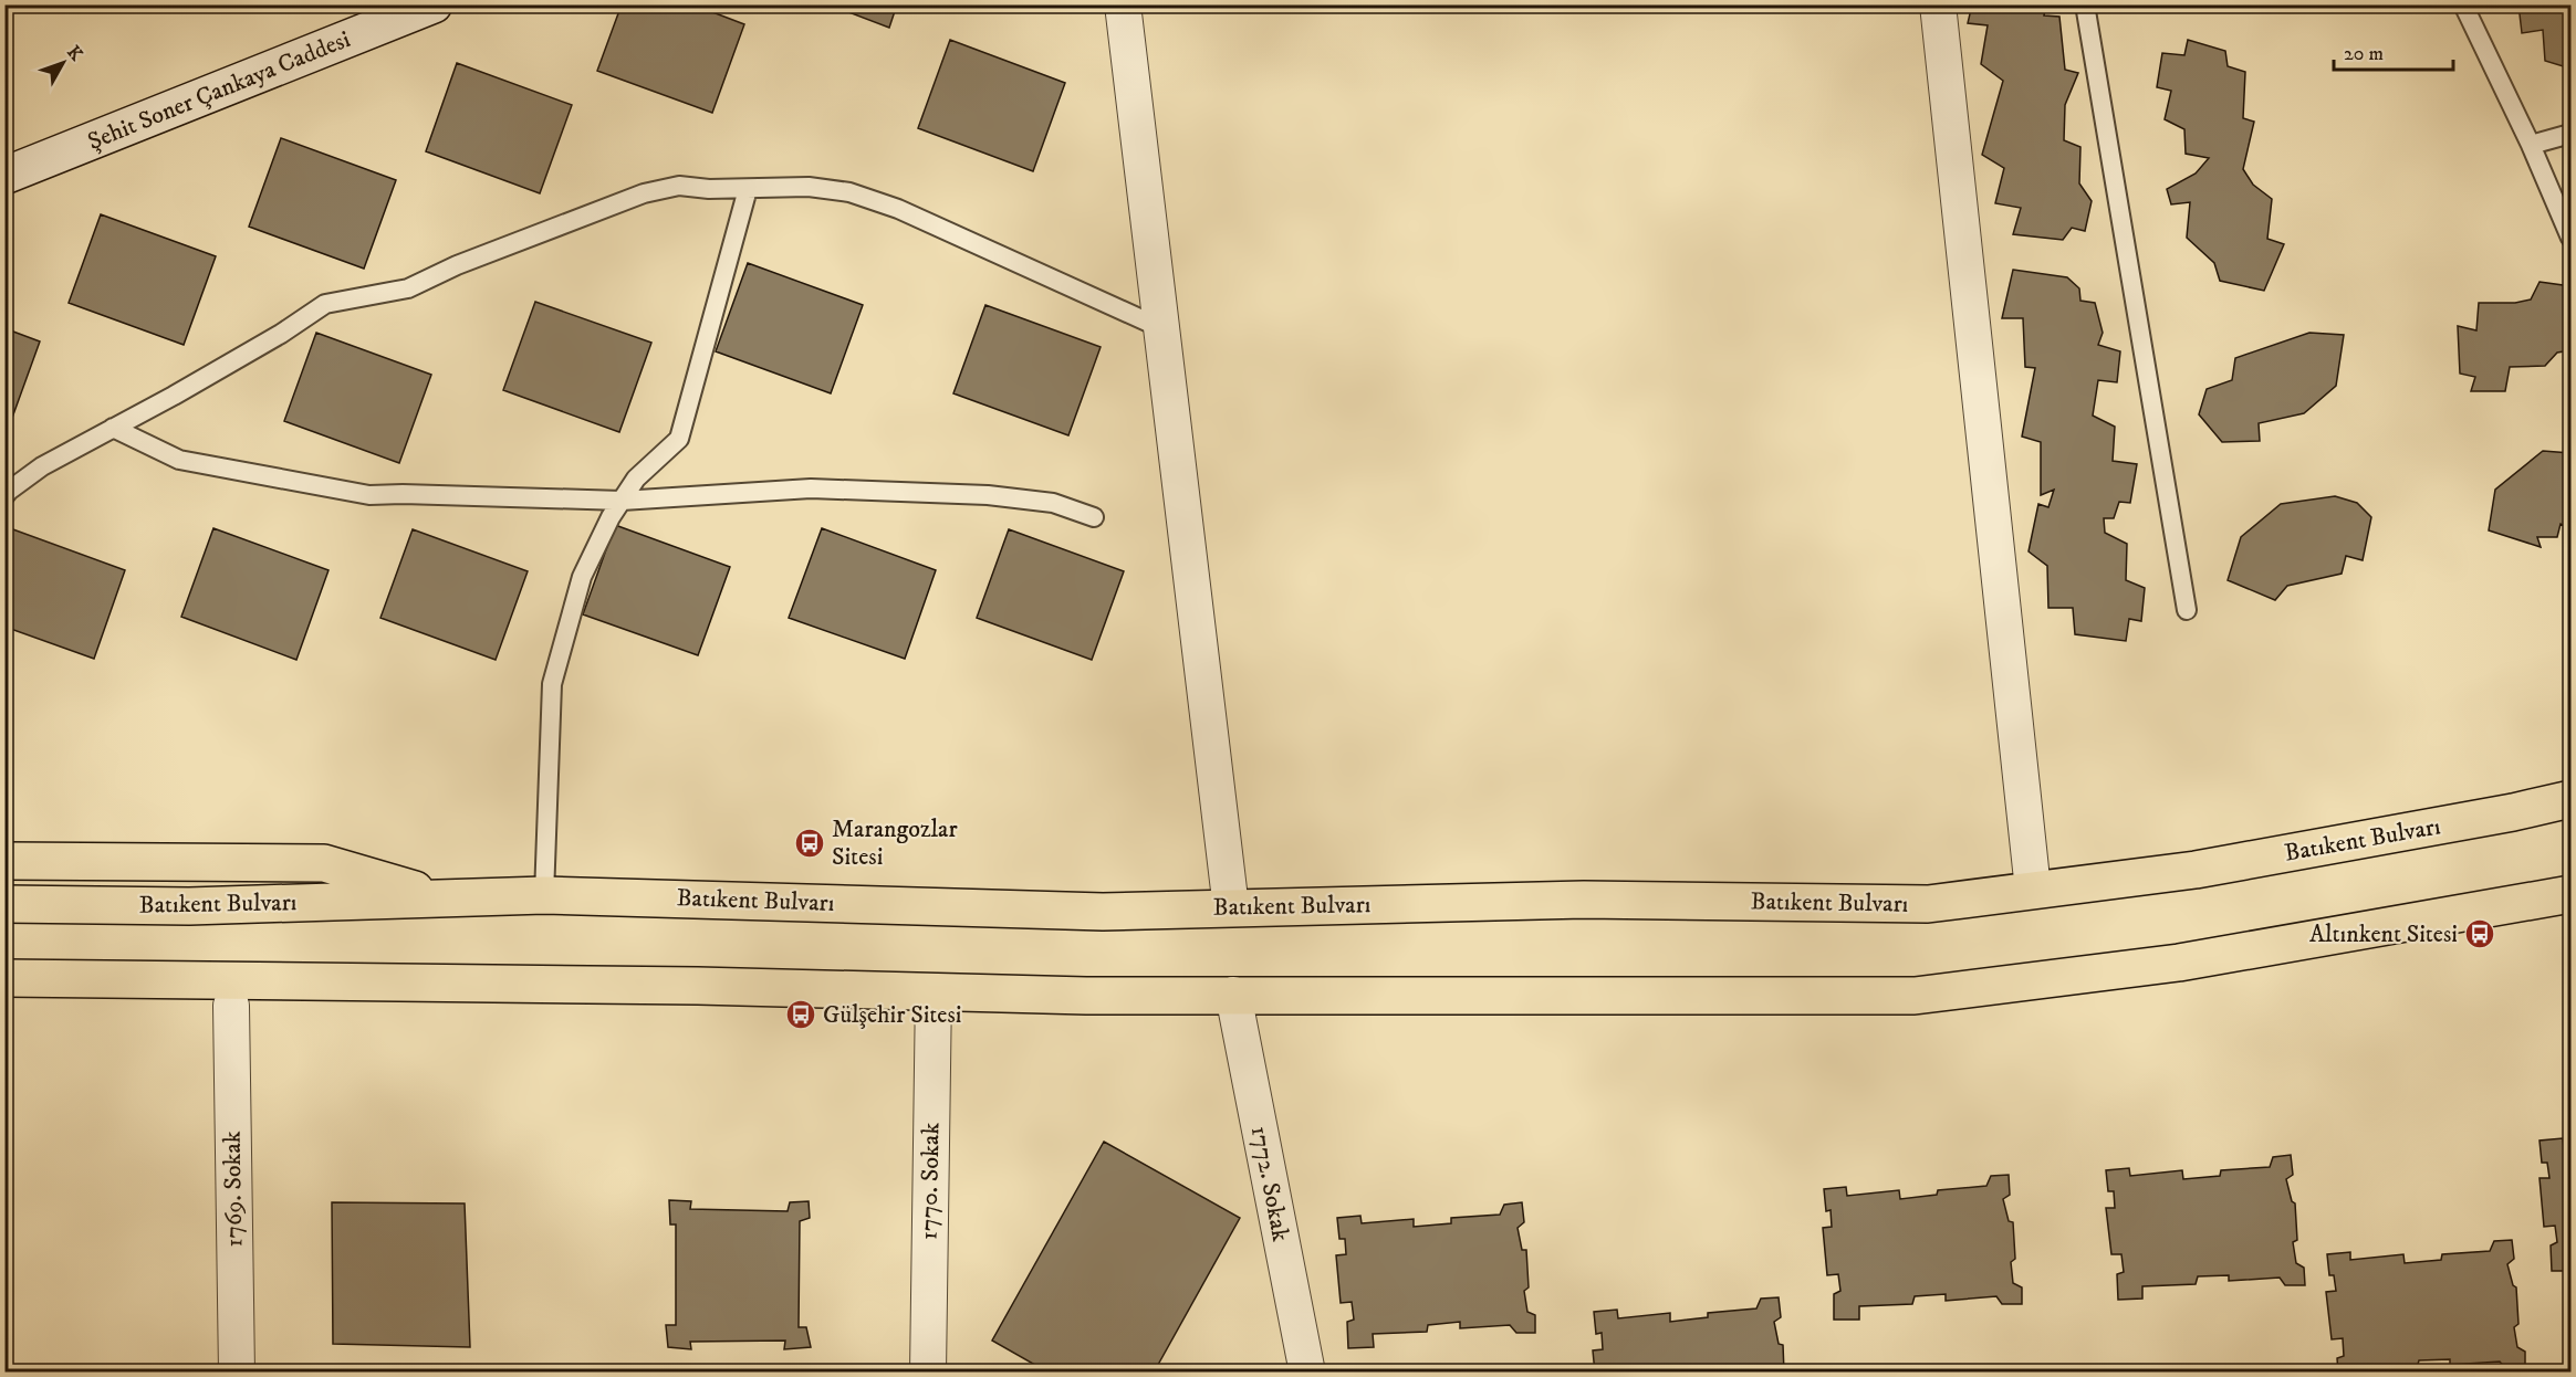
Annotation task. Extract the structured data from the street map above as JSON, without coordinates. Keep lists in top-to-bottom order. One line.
{"streets":{"main road":["Şehit Soner Çankaya Caddesi","Batıkent Bulvarı"],"street":["1770. Sokak","1772. Sokak","1769. Sokak"]},"places":{"bus stop":["Marangozlar Sitesi","Altınkent Sitesi","Gülşehir Sitesi"]},"scale_bar":"20 m","north":"top right"}
